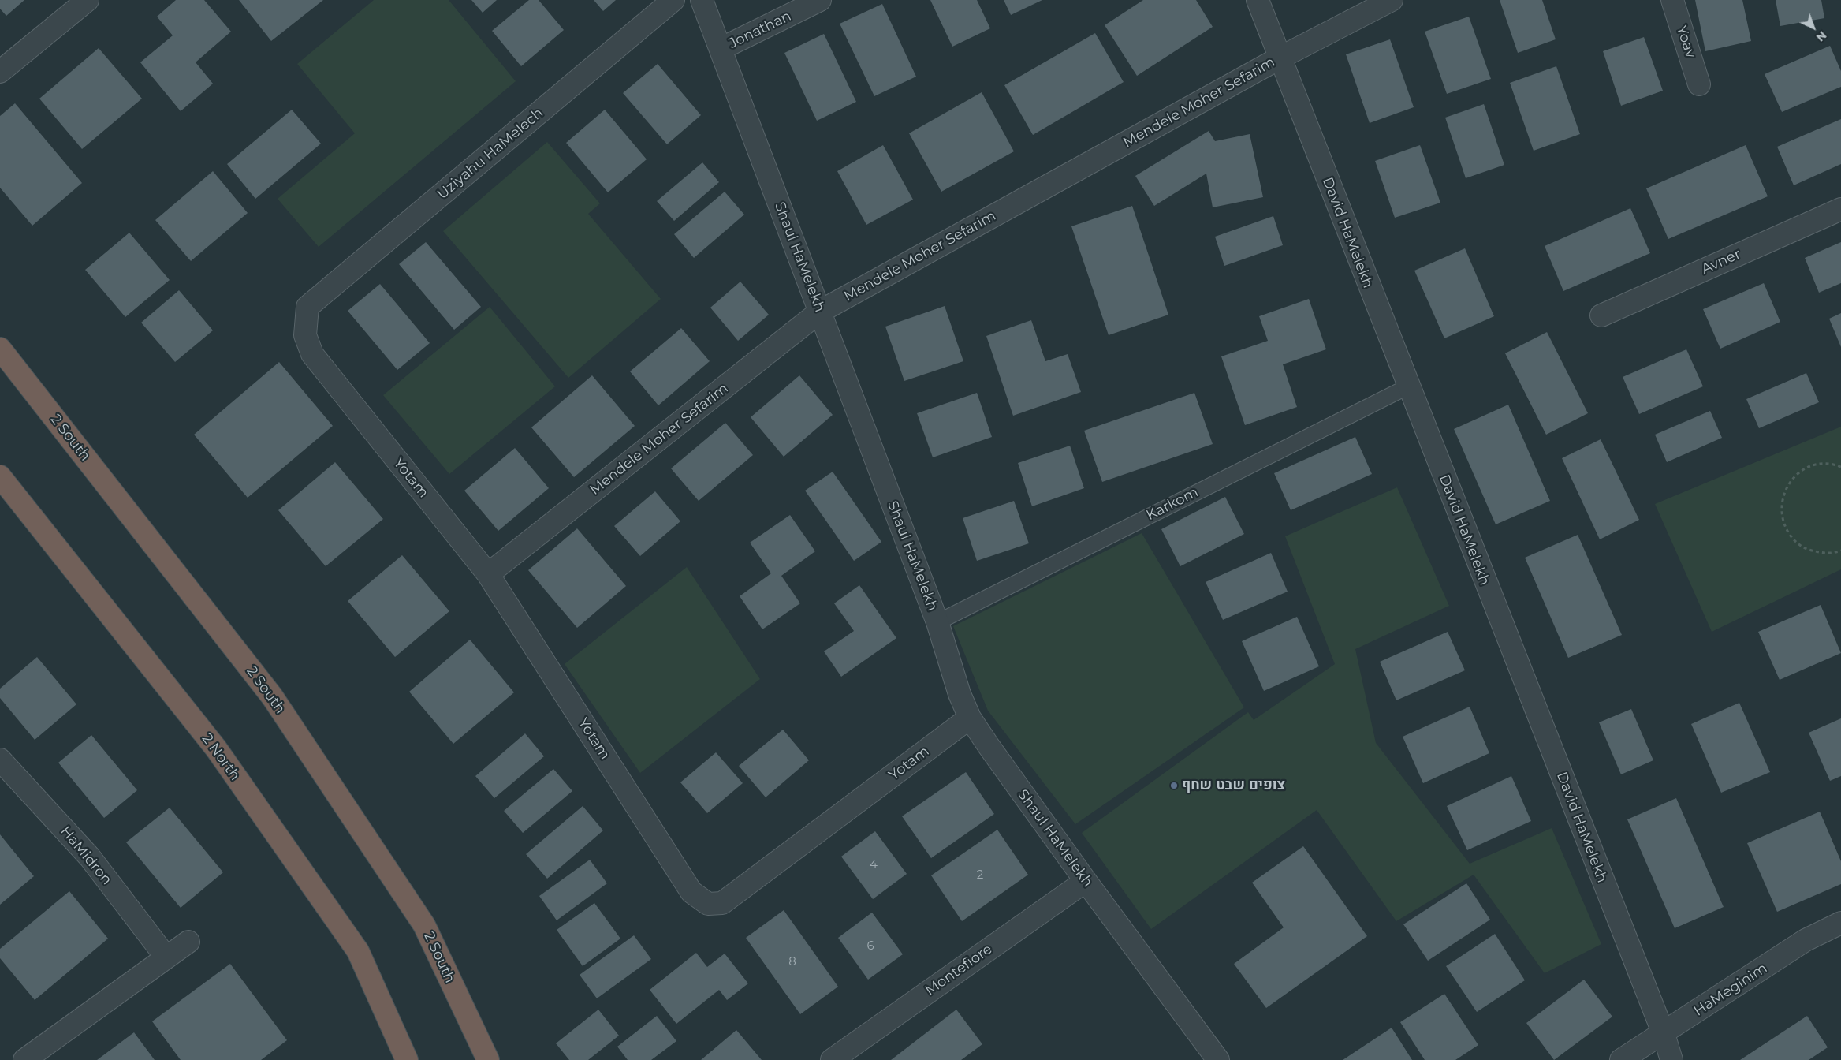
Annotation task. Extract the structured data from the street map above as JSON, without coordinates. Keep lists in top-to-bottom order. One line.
{"streets":{"highway":["2 South","2 North"],"street":["Jonathan","Yoav","Mendele Moher Sefarim","Uziyahu HaMelech","David HaMelekh","Shaul HaMelekh","Avner","Yotam","HaMidron","Montefiore","HaMeginim"],"lane":["Karkom"]},"crossings":[["Jonathan","Shaul HaMelekh"],["Mendele Moher Sefarim","David HaMelekh"],["Mendele Moher Sefarim","Shaul HaMelekh"],["Mendele Moher Sefarim","Yotam"],["Uziyahu HaMelech","Yotam"],["David HaMelekh","Karkom"],["David HaMelekh","HaMeginim"],["Shaul HaMelekh","Yotam"],["Shaul HaMelekh","Karkom"],["Shaul HaMelekh","Montefiore"]],"places":["צופים שבט שחף"],"house_numbers":["4","2","6","8"],"north":"bottom right"}
